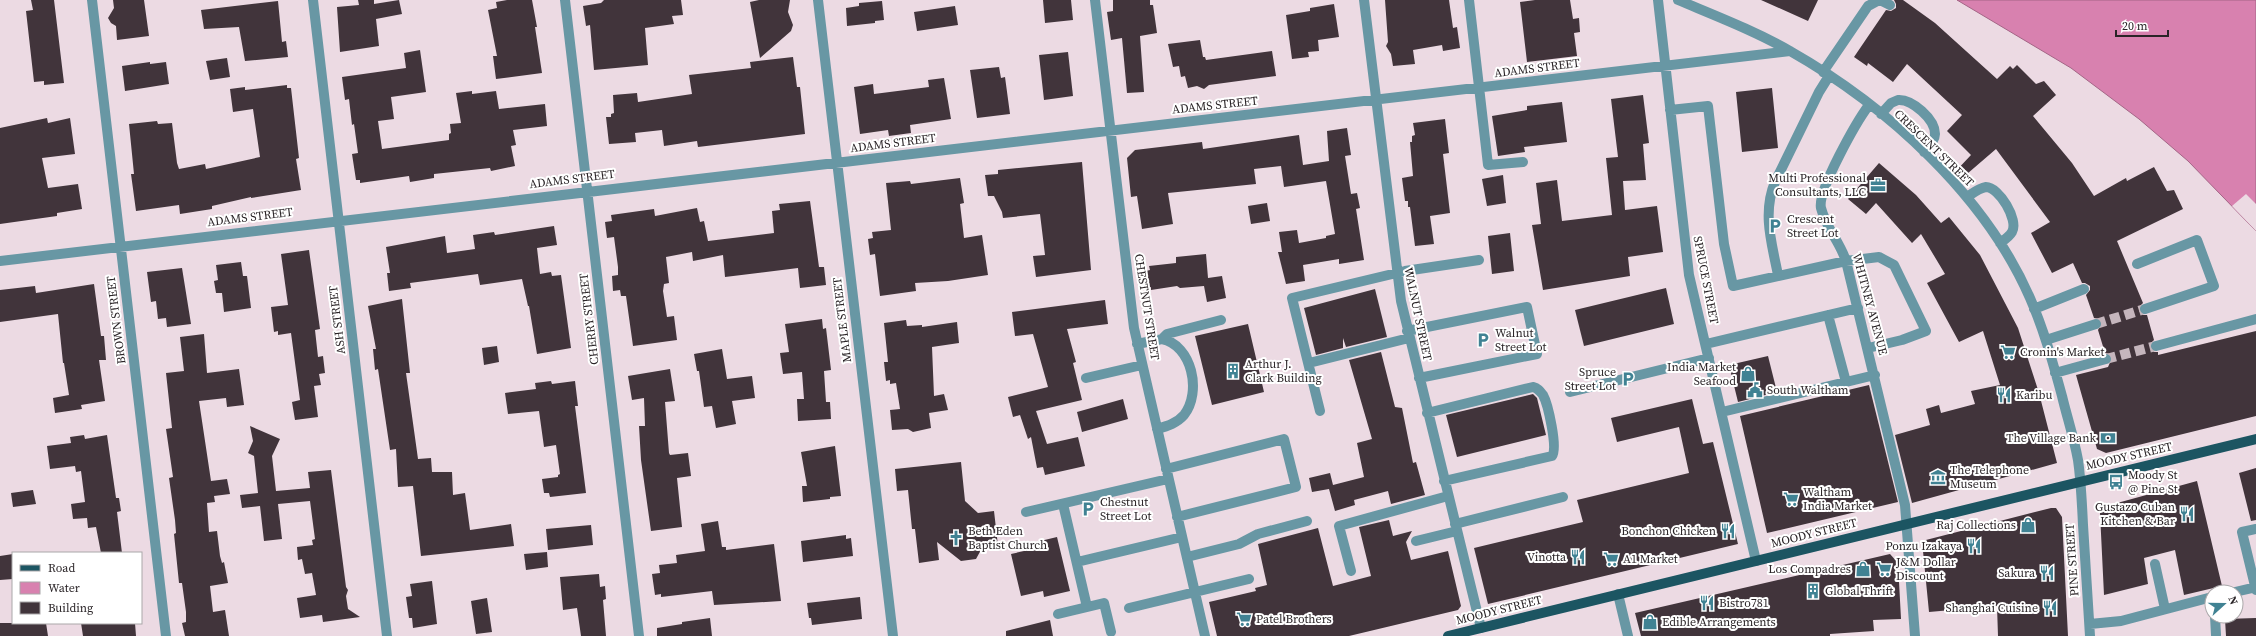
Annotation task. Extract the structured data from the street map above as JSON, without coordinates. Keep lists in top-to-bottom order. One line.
{"streets":{"main road":["MOODY STREET"],"street":["ADAMS STREET","CRESCENT STREET","SPRUCE STREET","WHITNEY AVENUE","CHESTNUT STREET","WALNUT STREET","CHERRY STREET","BROWN STREET","ASH STREET","MAPLE STREET","PINE STREET"]},"crossings":[["ADAMS STREET","CRESCENT STREET"],["ADAMS STREET","SPRUCE STREET"],["ADAMS STREET","CHESTNUT STREET"],["ADAMS STREET","WALNUT STREET"],["ADAMS STREET","CHERRY STREET"],["ADAMS STREET","BROWN STREET"],["ADAMS STREET","ASH STREET"],["ADAMS STREET","MAPLE STREET"],["CRESCENT STREET","WHITNEY AVENUE"],["CRESCENT STREET","MOODY STREET"],["CRESCENT STREET","PINE STREET"],["SPRUCE STREET","MOODY STREET"],["WHITNEY AVENUE","MOODY STREET"],["WALNUT STREET","MOODY STREET"],["MOODY STREET","PINE STREET"]],"places":{"office":["Multi Professional Consultants, LLC"],"parking":["Crescent Street Lot","Walnut Street Lot","Spruce Street Lot","Chestnut Street Lot"],"supermarket":["Cronin's Market","Waltham India Market","A1 Market","J&M Dollar Discount","Patel Brothers"],"building":["Arthur J. Clark Building","Global Thrift"],"shop":["India Market Seafood","Raj Collections","Los Compadres","Edible Arrangements"],"public building":["South Waltham"],"restaurant":["Karibu","Gustazo Cuban Kitchen & Bar","Bonchon Chicken","Ponzu Izakaya","Vinotta","Sakura","Bistro781","Shanghai Cuisine"],"bank":["The Village Bank"],"museum":["The Telephone Museum"],"bus stop":["Moody St @ Pine St"],"church":["Beth Eden Baptist Church"]},"legend":["Road","Water","Building"],"scale_bar":"20 m","north":"right"}
